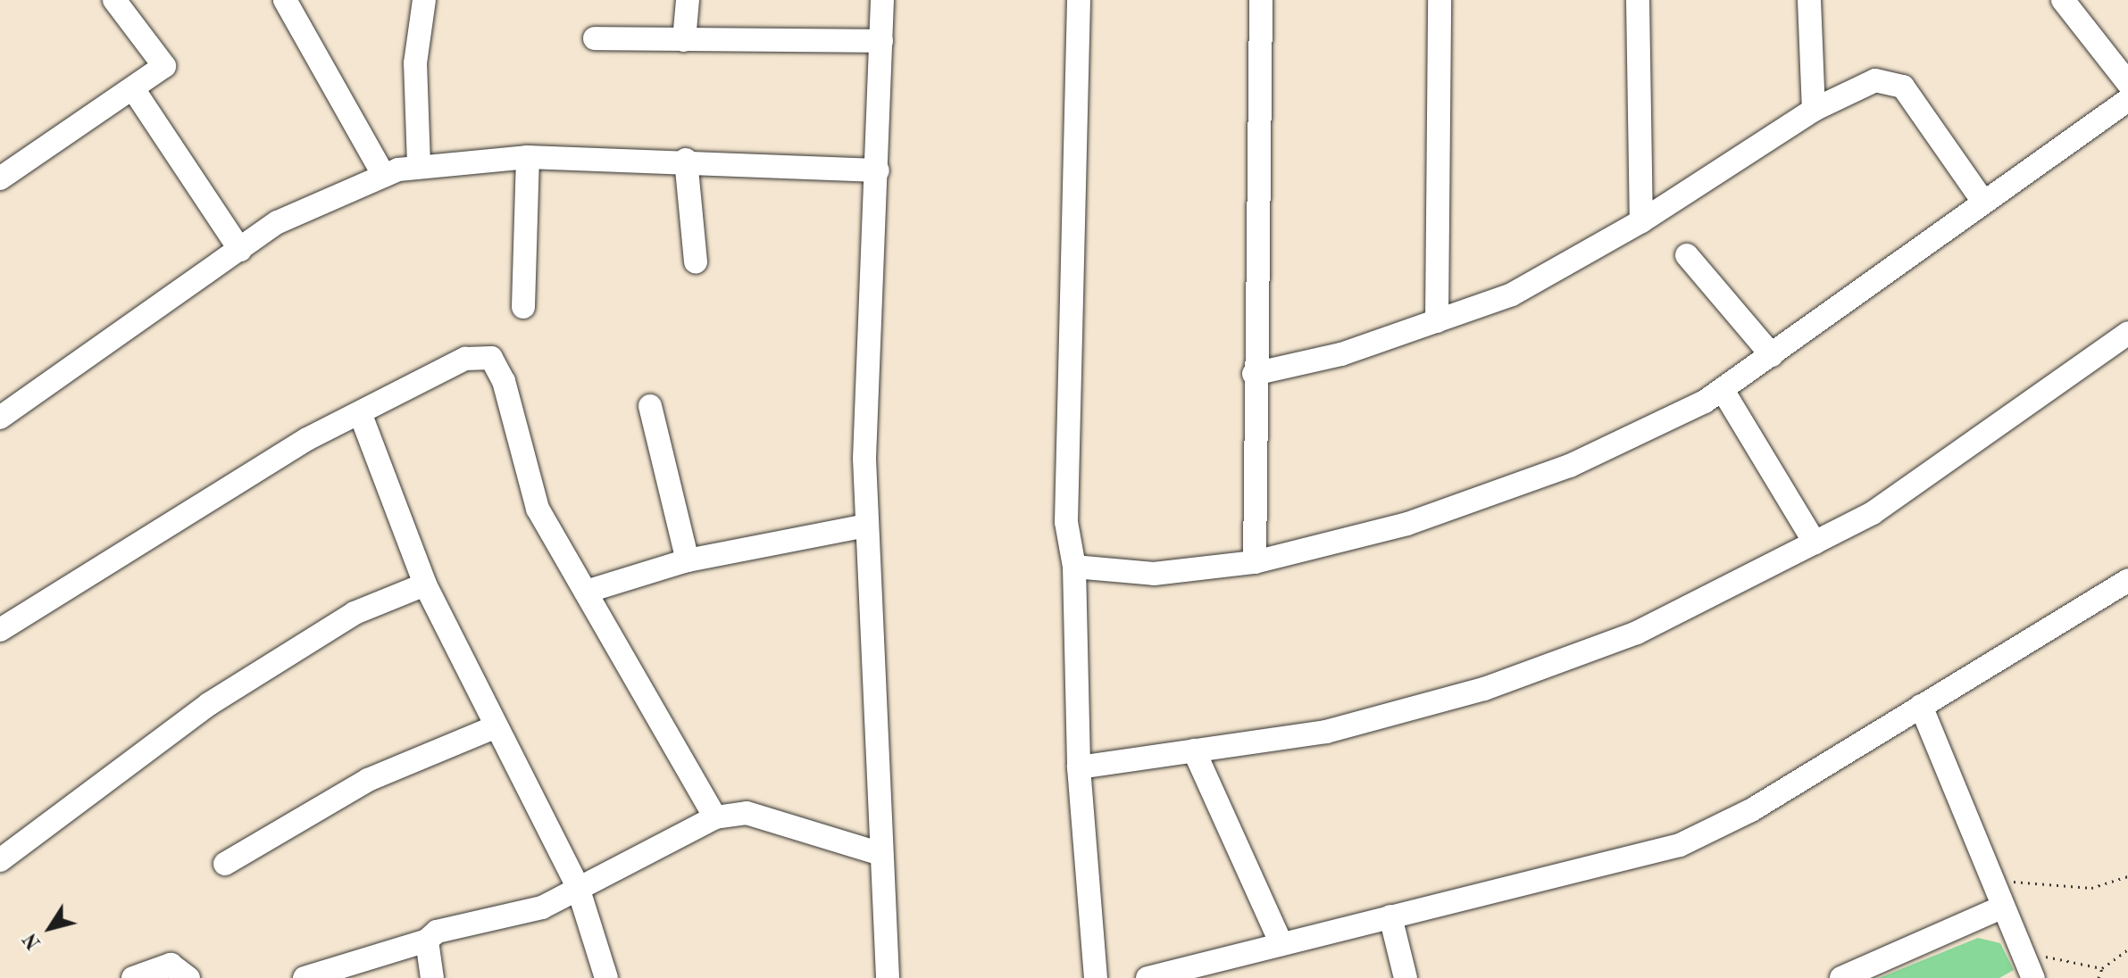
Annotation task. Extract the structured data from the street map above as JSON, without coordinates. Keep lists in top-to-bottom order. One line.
{"north":"bottom left"}
